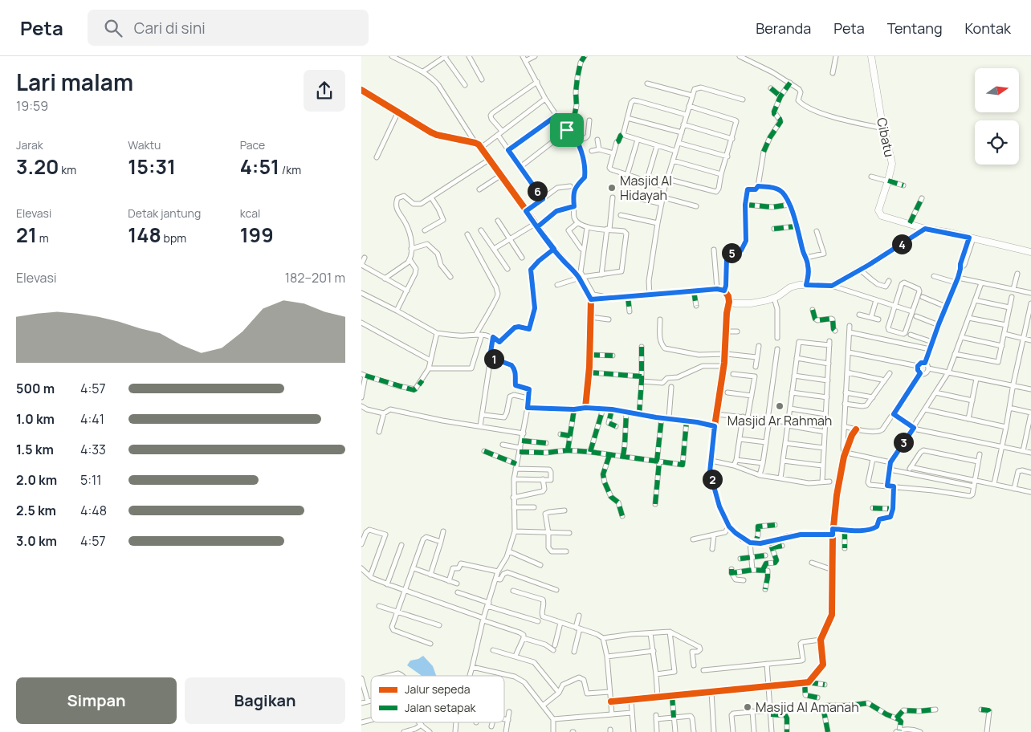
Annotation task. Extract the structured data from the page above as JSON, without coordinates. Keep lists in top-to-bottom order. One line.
{"streets":{"street":["Cibatu"]},"places":["Masjid Al Hidayah","Masjid Ar Rahmah","Masjid Al Amanah"],"legend":["Jalur sepeda","Jalan setapak"],"north":"right","page":{"header":"Peta","search":"Cari di sini","nav":["Beranda","Peta","Tentang","Kontak"],"heading":["Lari malam","19:59"],"stats":[["Jarak","3.20 km"],["Waktu","15:31"],["Pace","4:51 /km"],["Elevasi","21 m"],["Detak jantung","148 bpm"],["kcal","199"]],"pins":["6","4","5","1","3","2"],"chart":["Elevasi","182–201 m"],"list":[{"name":"500 m","note":"4:57"},{"name":"1.0 km","note":"4:41"},{"name":"1.5 km","note":"4:33"},{"name":"2.0 km","note":"5:11"},{"name":"2.5 km","note":"4:48"},{"name":"3.0 km","note":"4:57"}],"buttons":["Simpan","Bagikan"]}}
